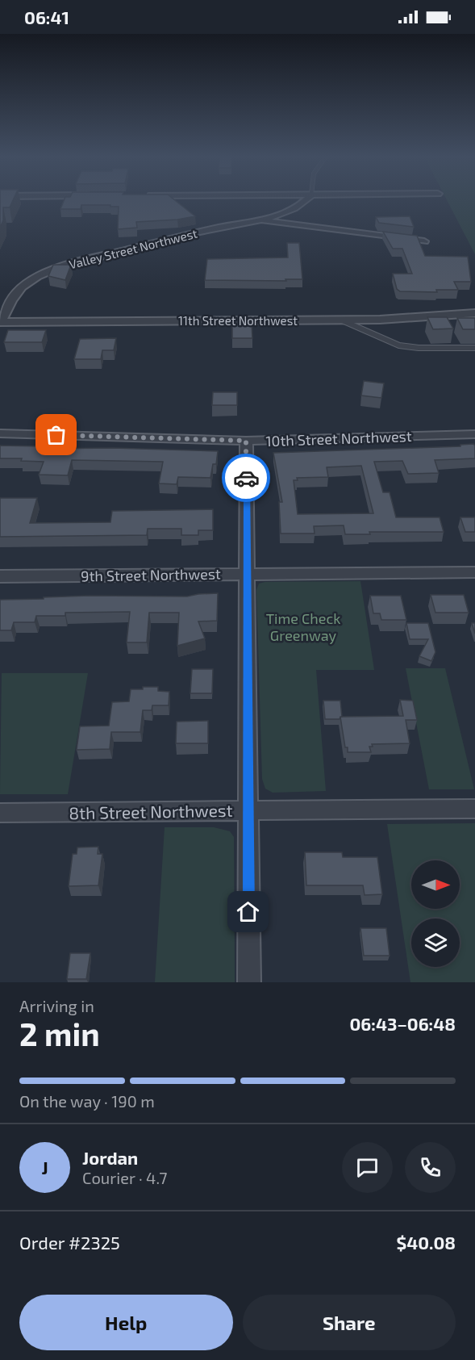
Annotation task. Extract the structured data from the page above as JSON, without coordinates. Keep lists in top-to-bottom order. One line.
{"streets":{"street":["Valley Street Northwest","11th Street Northwest","10th Street Northwest","9th Street Northwest","8th Street Northwest"]},"crossings":[["Valley Street Northwest","11th Street Northwest"]],"parks":["Time Check Greenway"],"north":"right","page":{"status":"06:41","heading":["2 min","Arriving in","06:43–06:48"],"panel":["Jordan","Courier · 4.7","Order #2325","$40.08"],"bar":"On the way · 190 m","round":"J","buttons":["Help","Share"]}}
